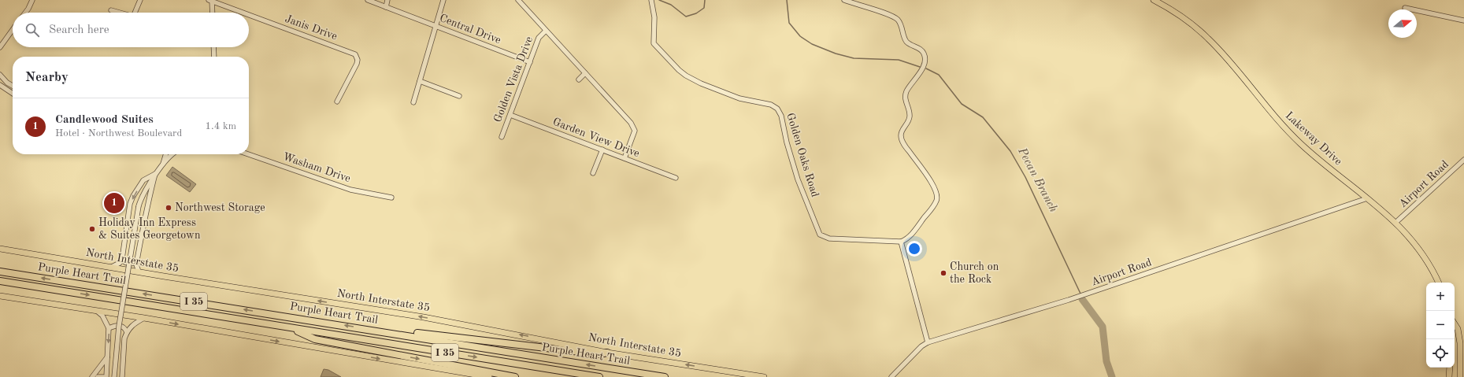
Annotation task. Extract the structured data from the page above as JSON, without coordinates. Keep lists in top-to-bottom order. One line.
{"streets":{"highway":["Purple Heart Trail","I 35"],"main road":["Lakeway Drive","North Interstate 35"],"street":["Janis Drive","Central Drive","Golden Vista Drive","Garden View Drive","Golden Oaks Road","Washam Drive","Airport Road"]},"crossings":[["Central Drive","Golden Vista Drive"],["Golden Vista Drive","Garden View Drive"],["Lakeway Drive","Airport Road"]],"water":["Pecan Branch"],"places":["Northwest Storage","Holiday Inn Express & Suites Georgetown","Church on the Rock"],"north":"right","page":{"search":"Search here","heading":"Nearby","list":[{"mark":"1","name":"Candlewood Suites","note":"Hotel · Northwest Boulevard","value":"1.4 km"}],"pins":"1","map_buttons":["+","−"]}}
